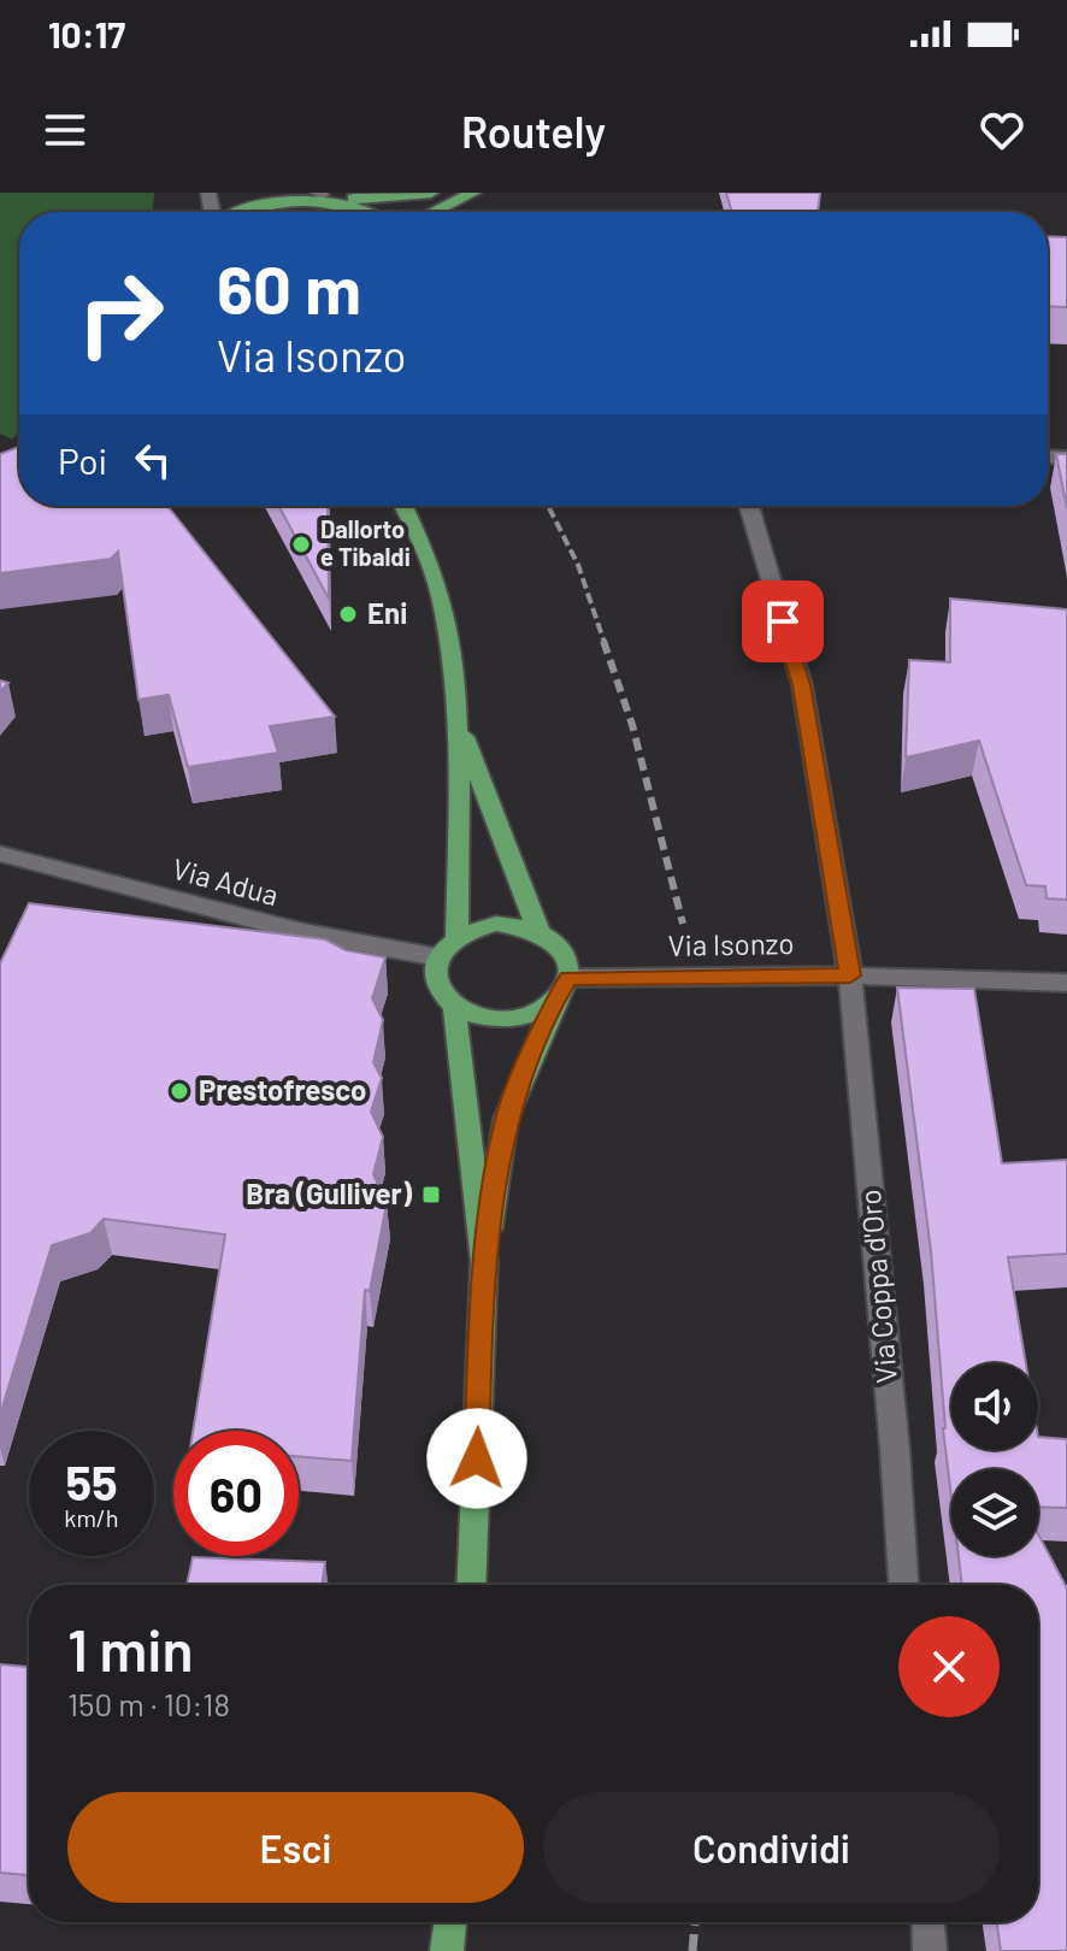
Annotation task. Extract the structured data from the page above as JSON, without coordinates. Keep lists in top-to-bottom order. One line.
{"streets":{"street":["Via Adua","Via Isonzo","Via Coppa d'Oro"]},"crossings":[["Via Adua","Via Isonzo"],["Via Isonzo","Via Coppa d'Oro"]],"places":{"other":["Dallorto e Tibaldi","Eni","Prestofresco"],"transit":["Bra (Gulliver)"]},"page":{"status":"10:17","header":"Routely","turn":["60 m","Via Isonzo"],"then":"Poi","speed":"55 km/h","limit":"60","heading":["1 min","150 m · 10:18"],"buttons":["Esci","Condividi"]}}
